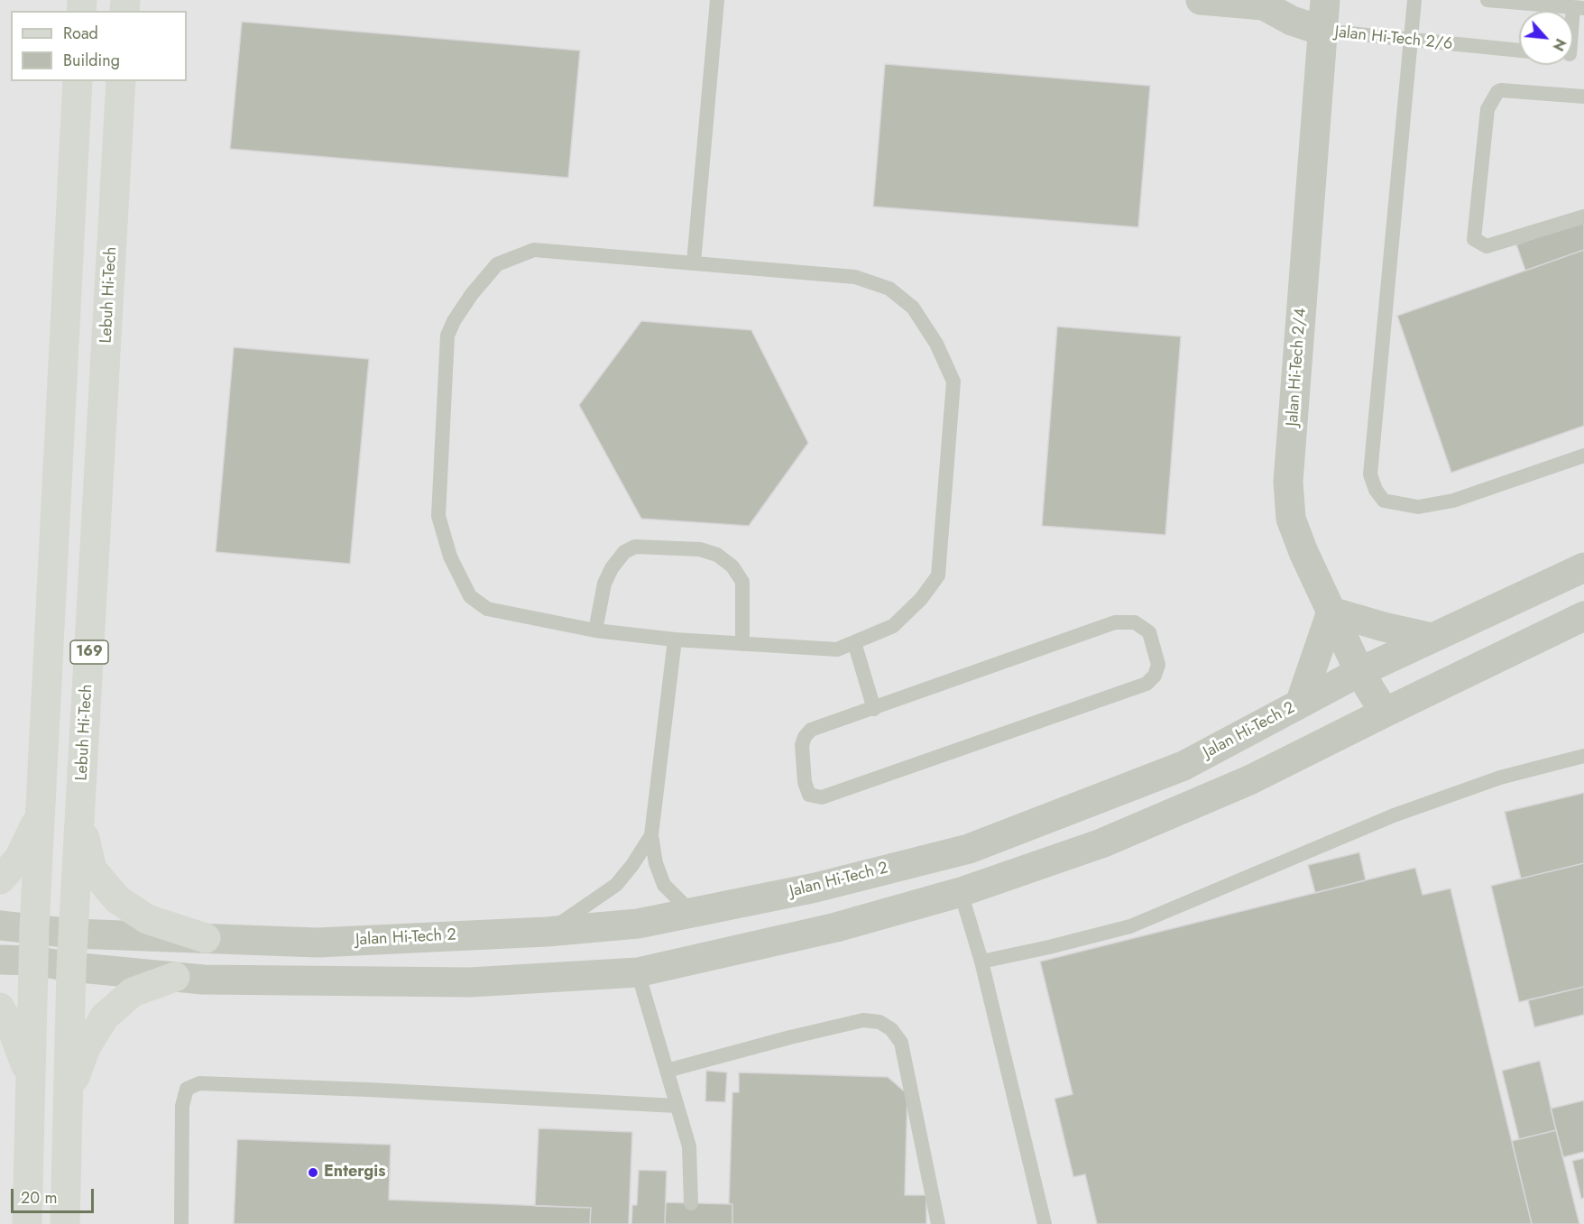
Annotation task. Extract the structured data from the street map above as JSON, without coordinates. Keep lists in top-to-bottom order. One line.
{"streets":{"main road":["Lebuh Hi-Tech","169"],"street":["Jalan Hi-Tech 2/6","Jalan Hi-Tech 2/4","Jalan Hi-Tech 2"]},"crossings":[["Jalan Hi-Tech 2/6","Jalan Hi-Tech 2/4"],["Lebuh Hi-Tech","Jalan Hi-Tech 2"],["Jalan Hi-Tech 2/4","Jalan Hi-Tech 2"],["169","Jalan Hi-Tech 2"]],"places":["Entergis"],"legend":["Road","Building"],"scale_bar":"20 m","north":"bottom right"}
